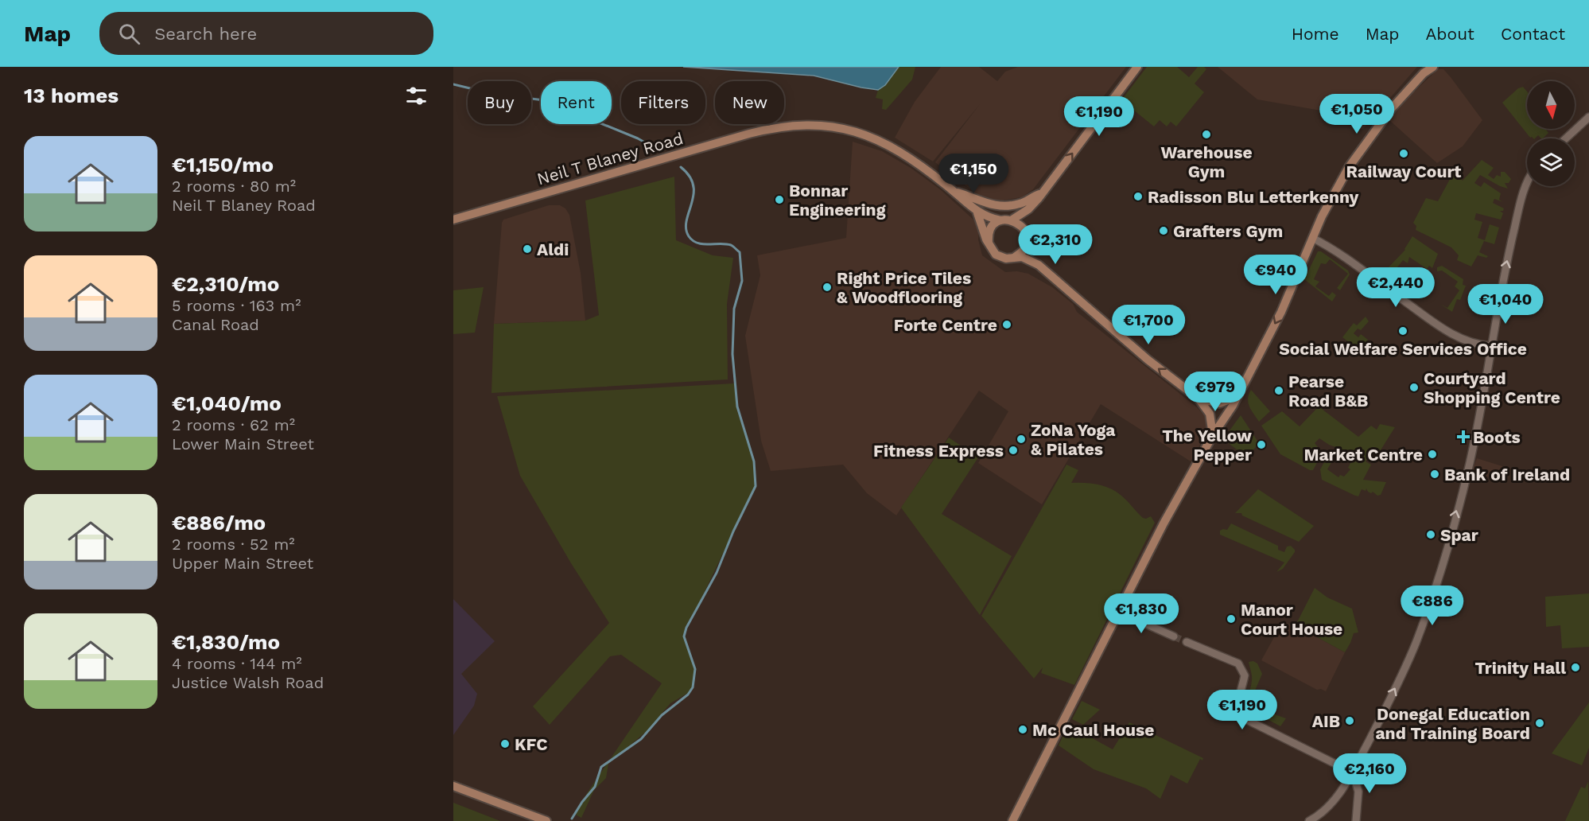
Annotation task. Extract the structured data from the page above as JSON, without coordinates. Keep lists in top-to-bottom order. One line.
{"streets":{"main road":["Neil T Blaney Road"]},"places":{"other":["Warehouse Gym","Railway Court","Radisson Blu Letterkenny","Bonnar Engineering","Grafters Gym","Aldi","Right Price Tiles & Woodflooring","Forte Centre","Social Welfare Services Office","Courtyard Shopping Centre","Pearse Road B&B","ZoNa Yoga & Pilates","The Yellow Pepper","Fitness Express","Market Centre","Bank of Ireland","Spar","Manor Court House","Trinity Hall","AIB","Donegal Education and Training Board","Mc Caul House","KFC"],"health":["Boots"]},"north":"bottom","page":{"header":"Map","search":"Search here","nav":["Home","Map","About","Contact"],"heading":"13 homes","chip":["Buy","Rent","Filters","New"],"price":["€1,050","€1,190","€1,150","€2,310","€940","€2,440","€1,040","€1,700","€979","€886","€1,830","€1,190","€2,160"],"list":[{"name":"€1,150/mo","note":"2 rooms · 80 m² · Neil T Blaney Road"},{"name":"€2,310/mo","note":"5 rooms · 163 m² · Canal Road"},{"name":"€1,040/mo","note":"2 rooms · 62 m² · Lower Main Street"},{"name":"€886/mo","note":"2 rooms · 52 m² · Upper Main Street"},{"name":"€1,830/mo","note":"4 rooms · 144 m² · Justice Walsh Road"}]}}
